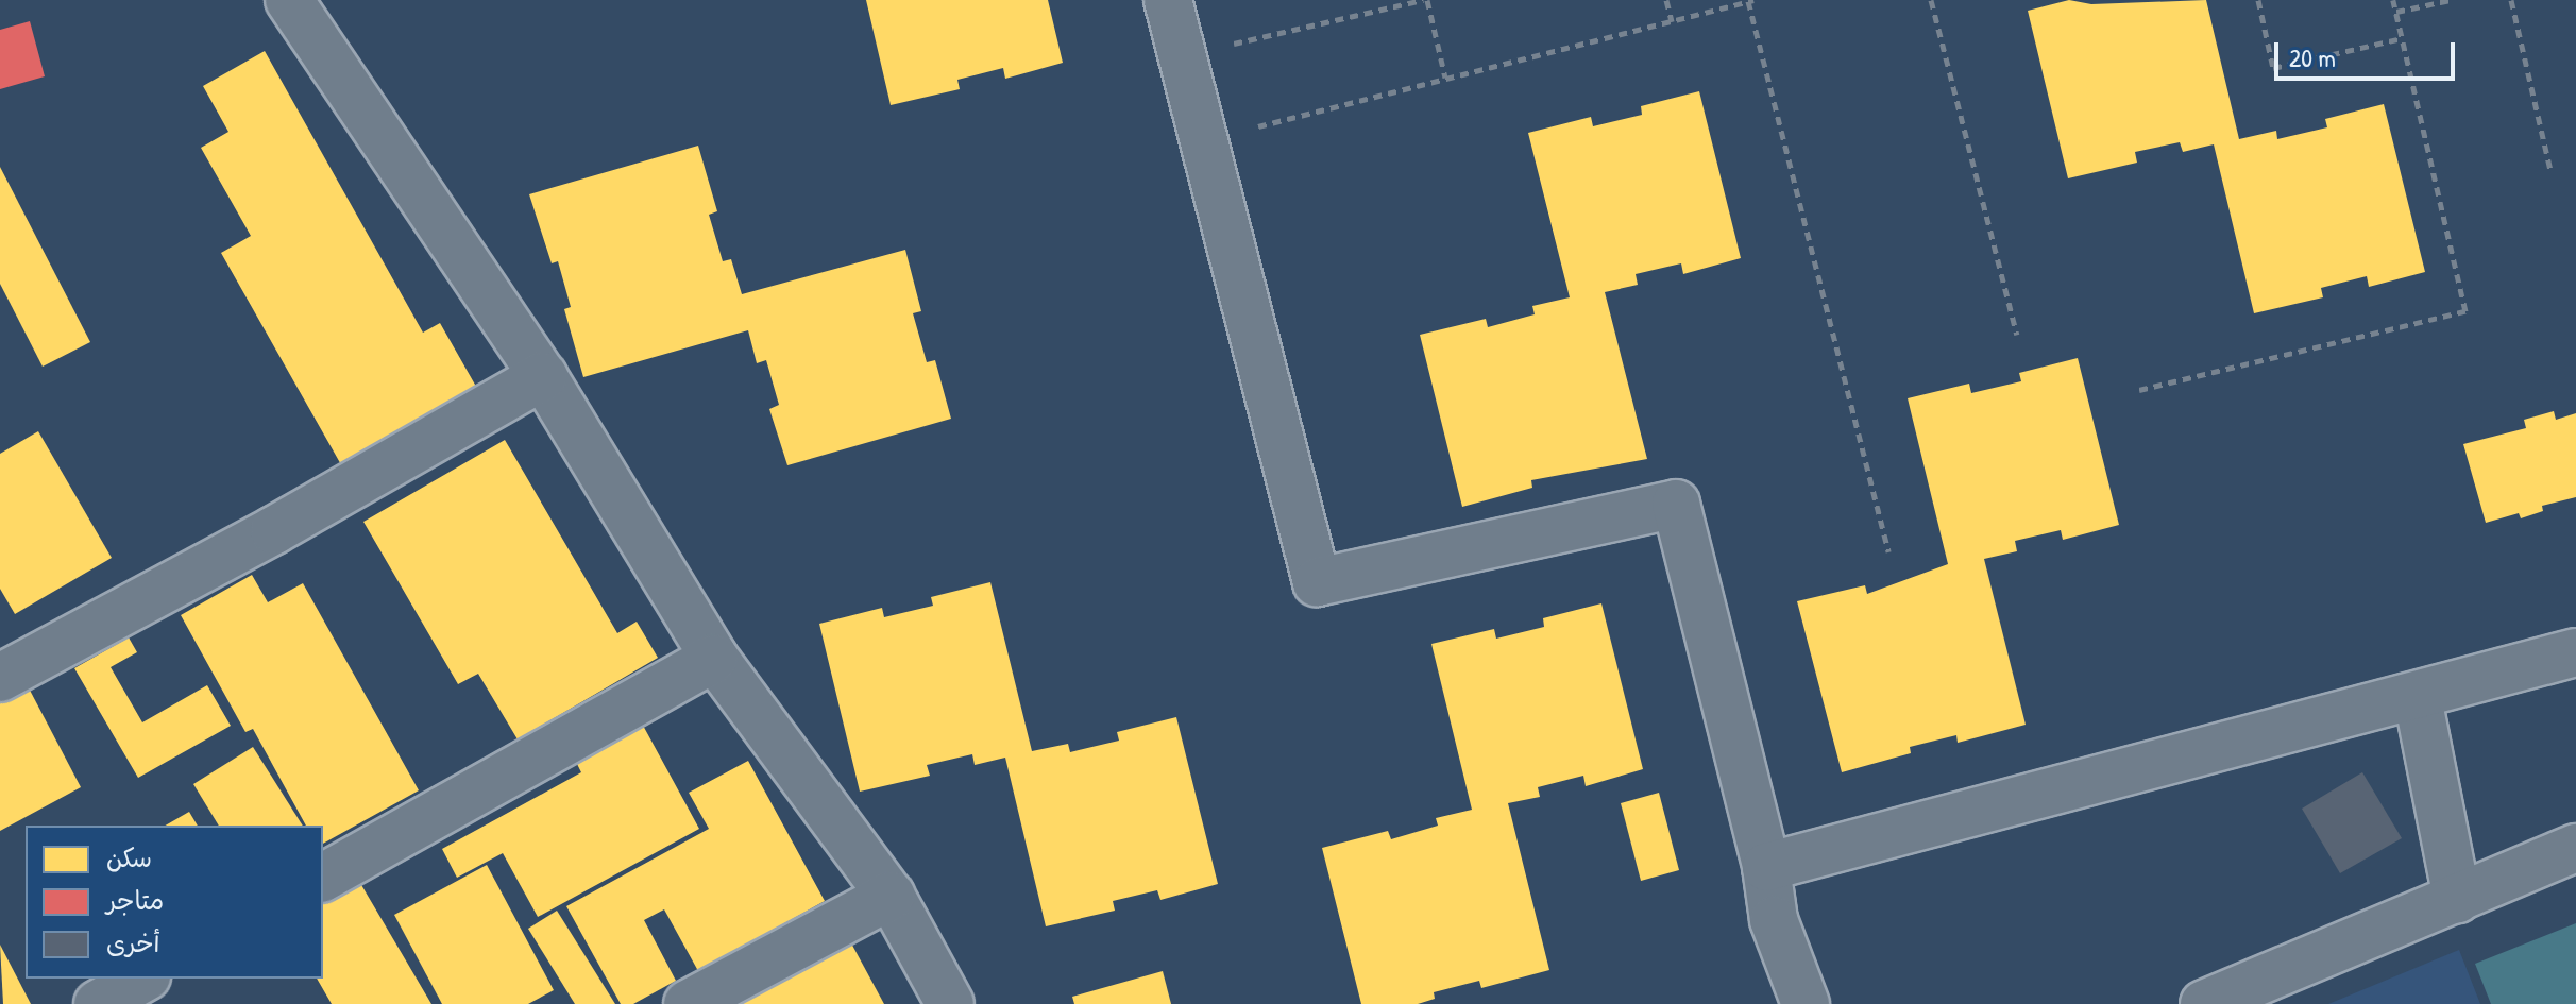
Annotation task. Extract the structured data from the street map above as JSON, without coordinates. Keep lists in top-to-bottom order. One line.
{"legend":["سكن","متاجر","أخرى"],"scale_bar":"20 m"}
